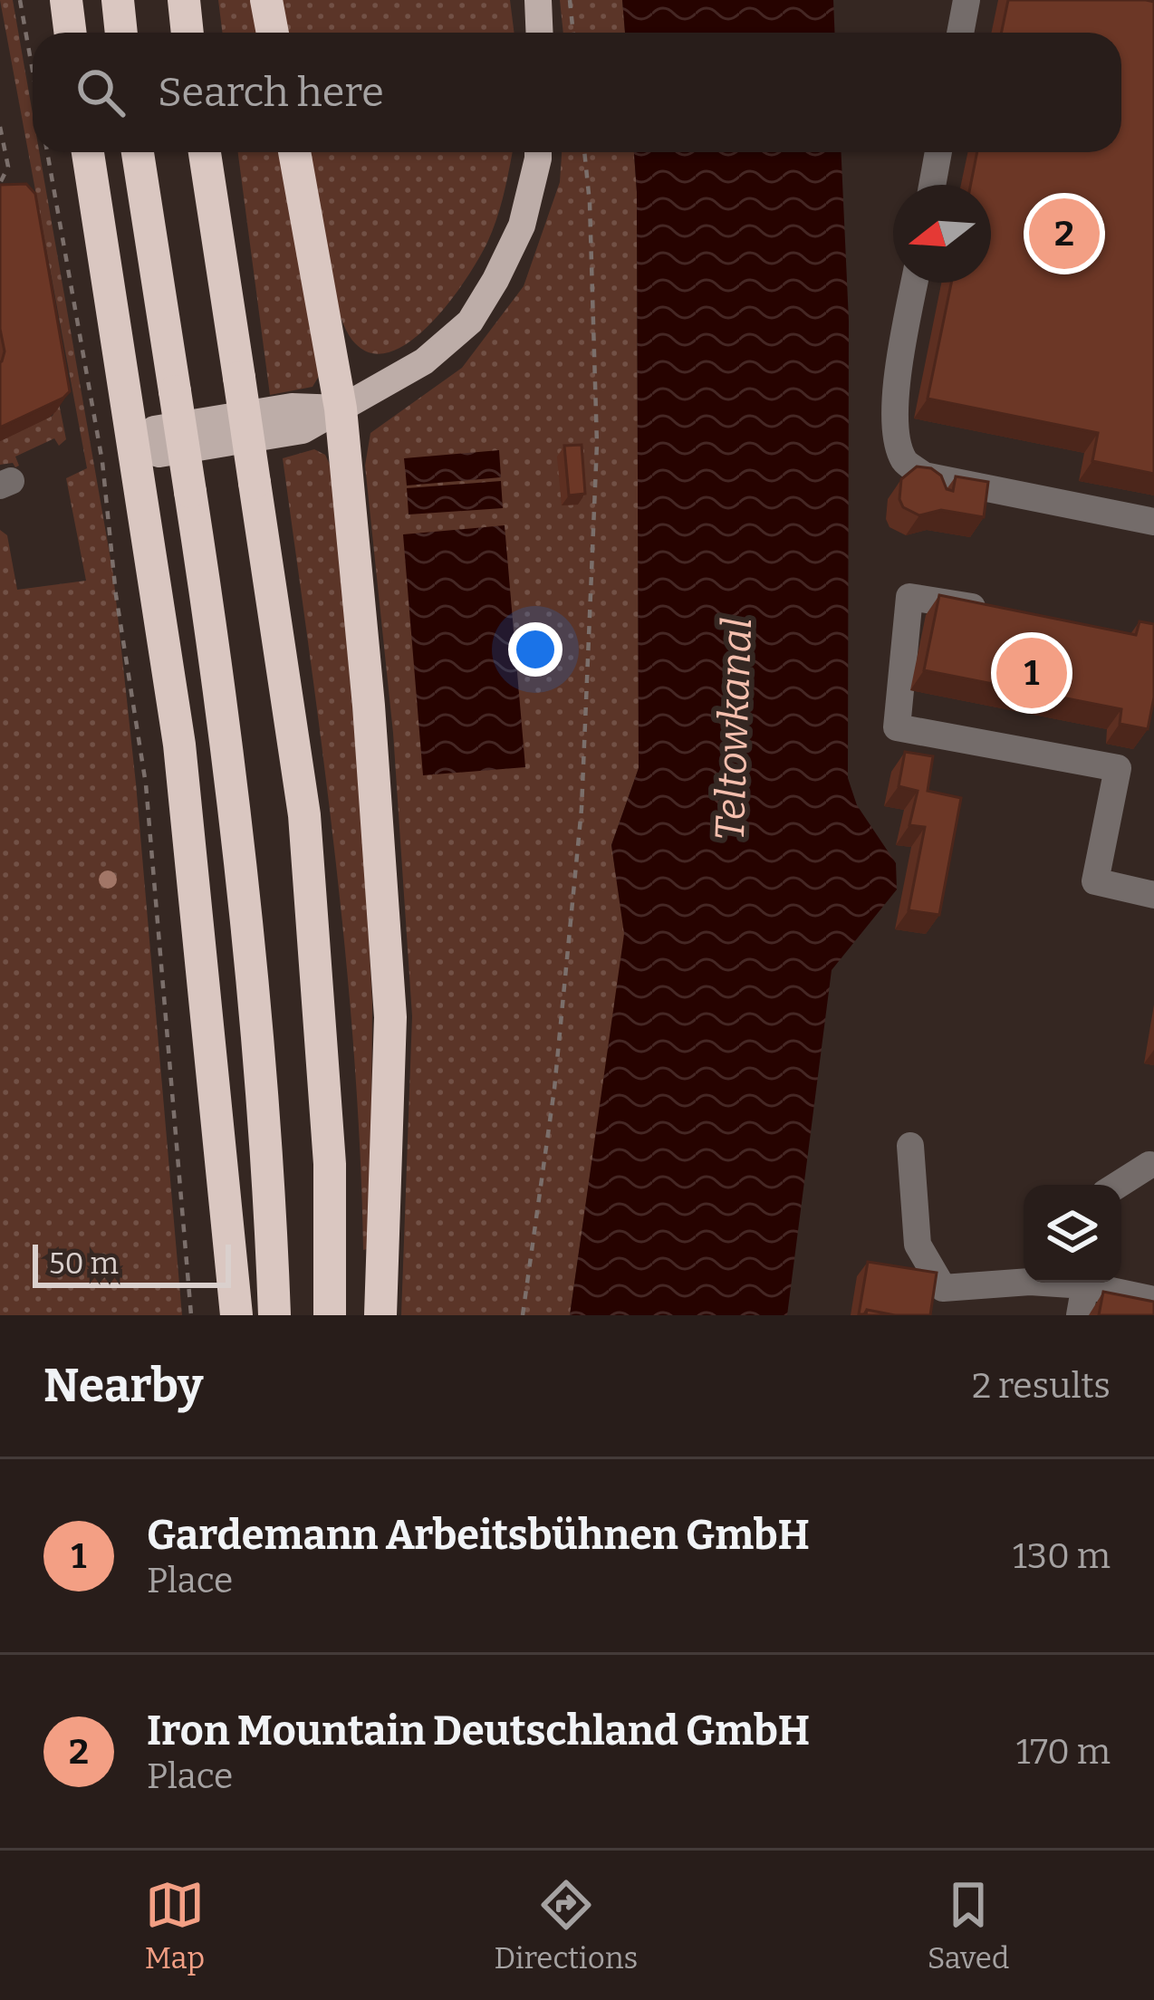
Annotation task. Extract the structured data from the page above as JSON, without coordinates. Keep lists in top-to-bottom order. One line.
{"water":["Teltowkanal"],"scale_bar":"50 m","north":"left","page":{"search":"Search here","pins":["2","1"],"scale":"50 m","heading":["Nearby","2 results"],"list":[{"mark":"1","name":"Gardemann Arbeitsbühnen GmbH","note":"Place","value":"130 m"},{"mark":"2","name":"Iron Mountain Deutschland GmbH","note":"Place","value":"170 m"}],"nav":["Map","Directions","Saved"]}}
